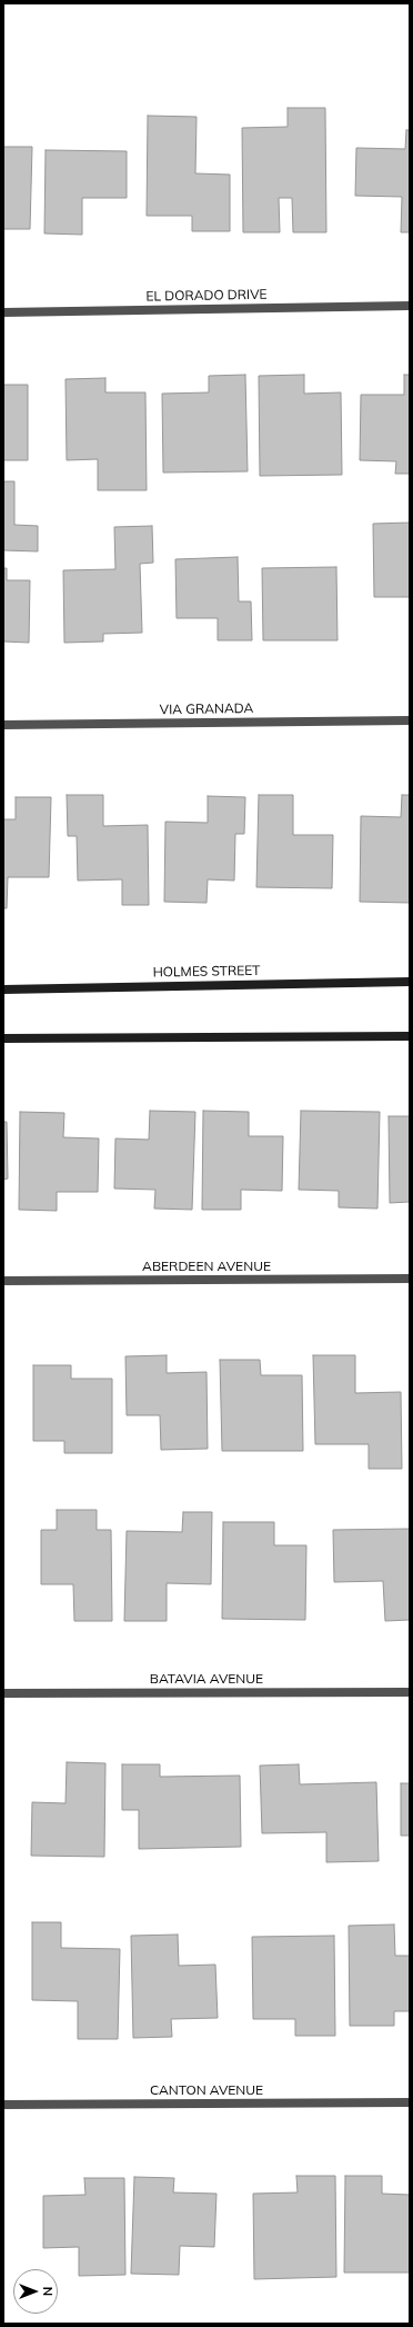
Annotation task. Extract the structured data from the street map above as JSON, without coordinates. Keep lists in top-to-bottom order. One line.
{"streets":{"main road":["HOLMES STREET"],"street":["EL DORADO DRIVE","VIA GRANADA","ABERDEEN AVENUE","BATAVIA AVENUE","CANTON AVENUE"]},"north":"right"}
